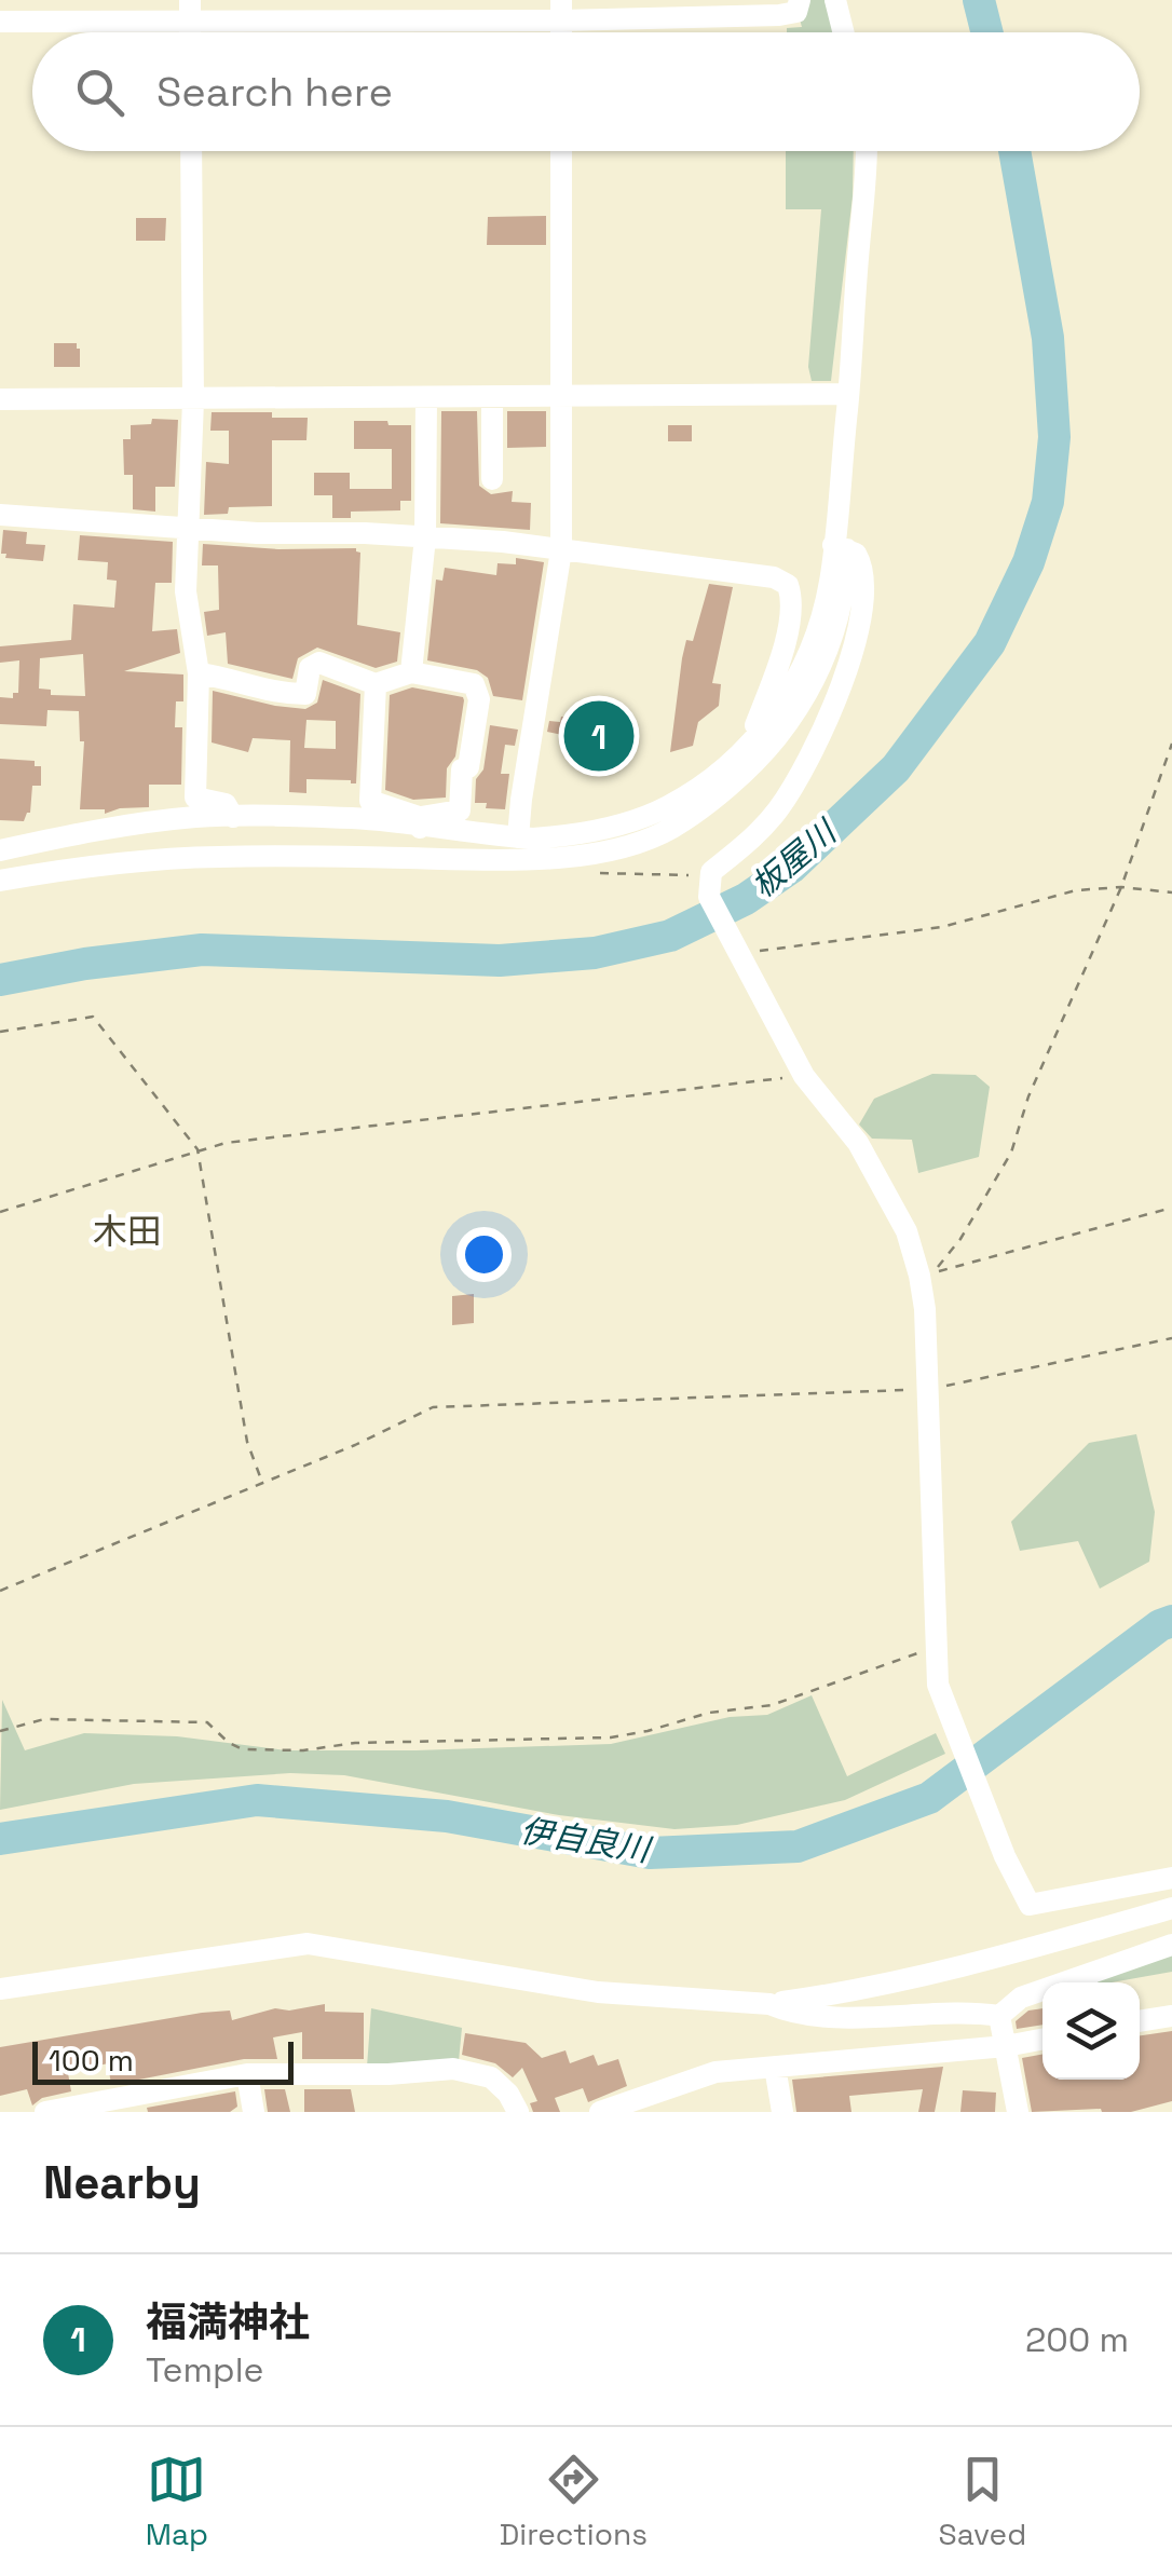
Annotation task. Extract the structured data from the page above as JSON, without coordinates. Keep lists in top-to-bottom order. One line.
{"districts":["木田"],"water":["板屋川","伊自良川"],"scale_bar":"100 m","page":{"search":"Search here","pins":"1","scale":"100 m","heading":"Nearby","list":[{"mark":"1","name":"福満神社","note":"Temple","value":"200 m"}],"nav":["Map","Directions","Saved"]}}
